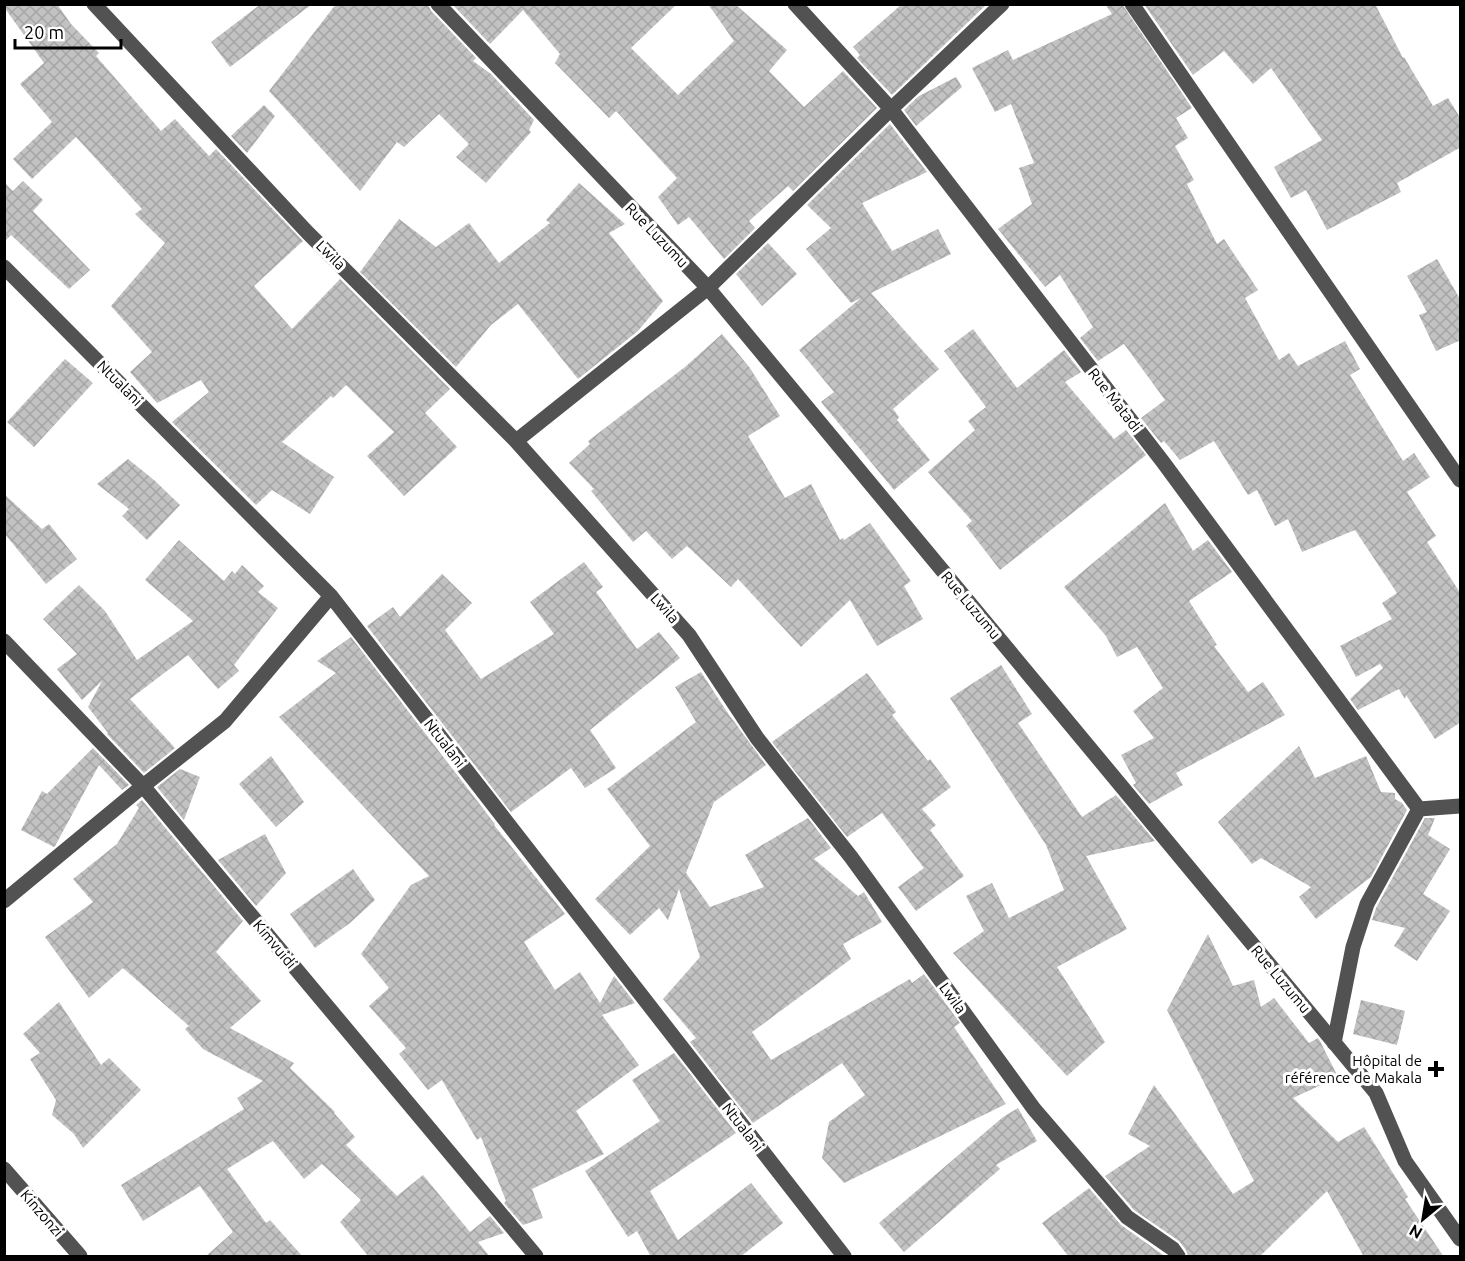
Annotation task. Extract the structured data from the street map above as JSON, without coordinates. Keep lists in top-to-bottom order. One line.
{"streets":{"street":["Rue Luzumu","Lwila","Ntualani","Rue Matadi","Kimvuidi","Kinzonzi"]},"places":{"health":["Hôpital de référence de Makala"]},"scale_bar":"20 m","north":"bottom left"}
